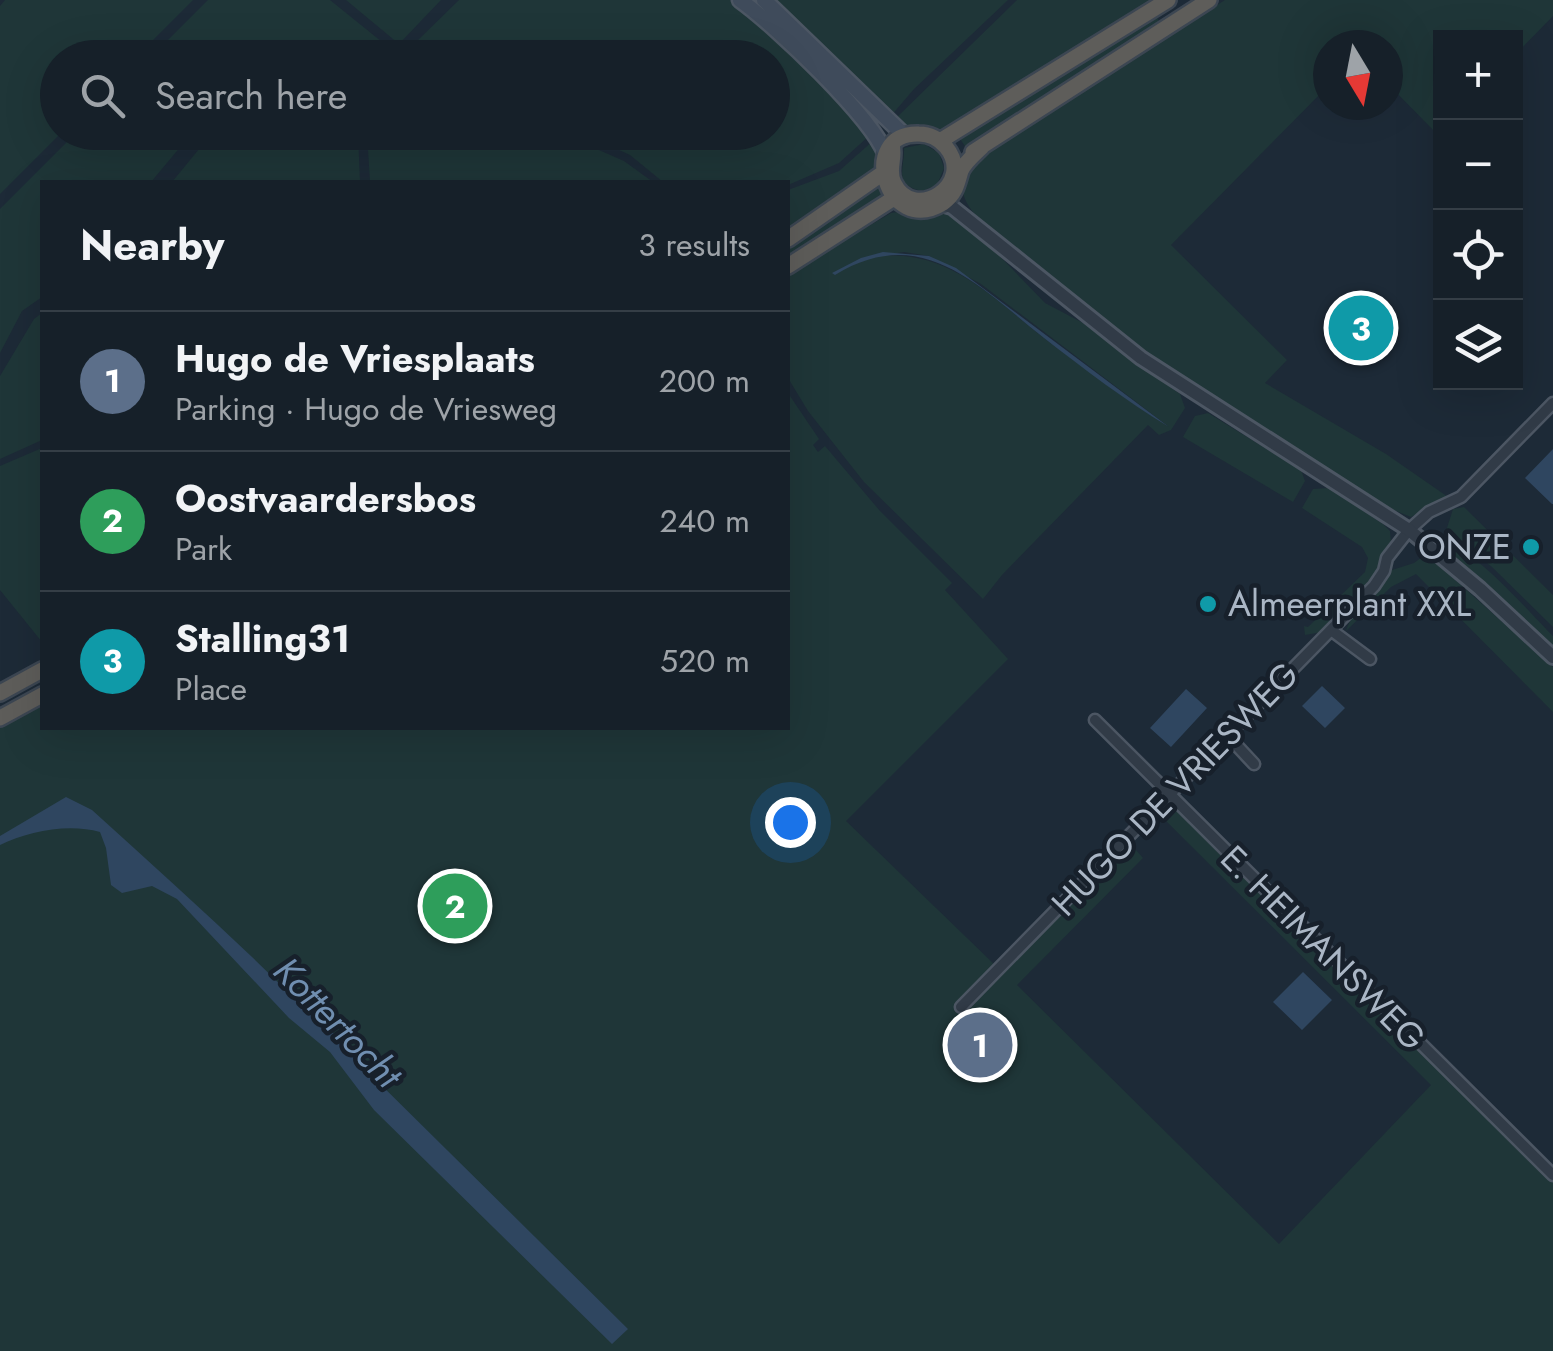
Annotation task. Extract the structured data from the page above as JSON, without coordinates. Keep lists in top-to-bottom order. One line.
{"streets":{"street":["HUGO DE VRIESWEG","E. HEIMANSWEG"]},"crossings":[["HUGO DE VRIESWEG","E. HEIMANSWEG"]],"water":["Kottertocht"],"places":["ONZE","Almeerplant XXL"],"north":"bottom","page":{"map_buttons":["+","−"],"search":"Search here","heading":["Nearby","3 results"],"pins":["3","2","1"],"list":[{"mark":"1","name":"Hugo de Vriesplaats","note":"Parking · Hugo de Vriesweg","value":"200 m"},{"mark":"2","name":"Oostvaardersbos","note":"Park","value":"240 m"},{"mark":"3","name":"Stalling31","note":"Place","value":"520 m"}]}}
